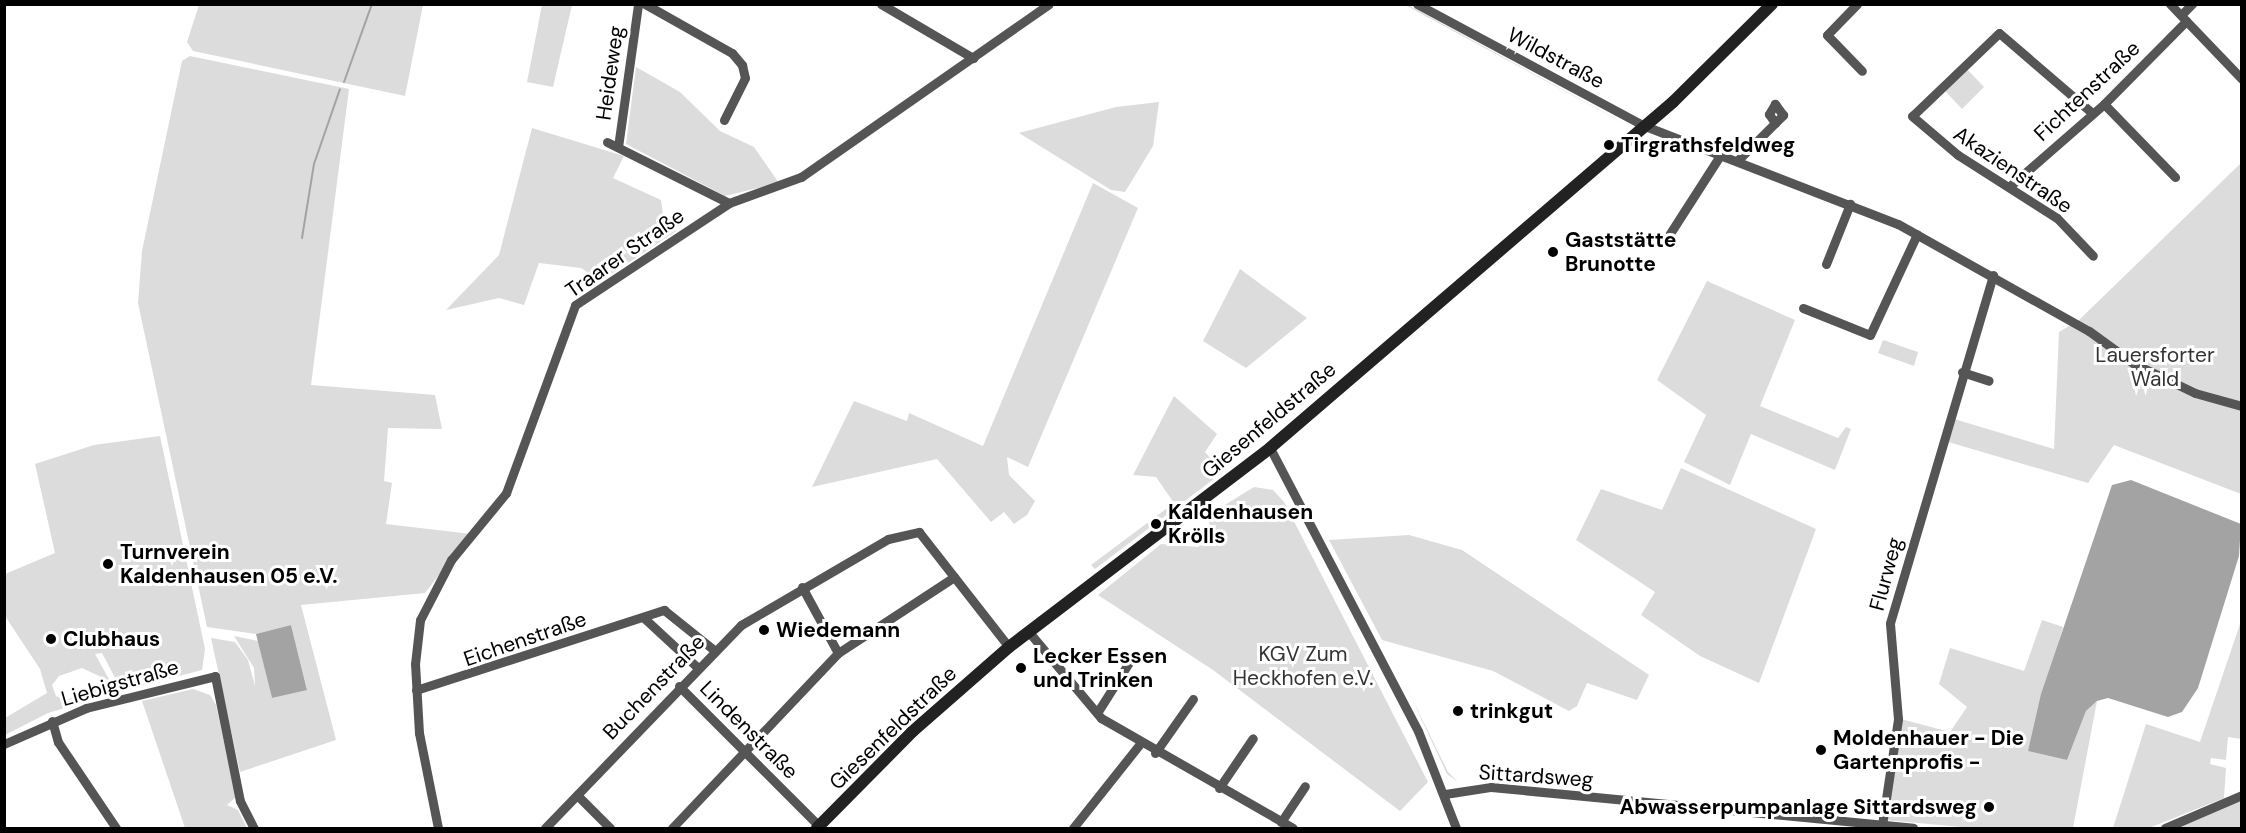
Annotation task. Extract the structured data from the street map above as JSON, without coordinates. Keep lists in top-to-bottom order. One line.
{"streets":{"main road":["Giesenfeldstraße"],"street":["Wildstraße","Heideweg","Fichtenstraße","Akazienstraße","Traarer Straße","Flurweg","Eichenstraße","Liebigstraße","Buchenstraße","Lindenstraße","Sittardsweg"]},"crossings":[["Wildstraße","Giesenfeldstraße"],["Fichtenstraße","Akazienstraße"],["Traarer Straße","Eichenstraße"],["Giesenfeldstraße","Buchenstraße"],["Giesenfeldstraße","Lindenstraße"],["Flurweg","Sittardsweg"],["Eichenstraße","Buchenstraße"],["Buchenstraße","Lindenstraße"]],"parks":["Lauersforter Wald","KGV Zum Heckhofen e.V."],"places":["Tirgrathsfeldweg","Gaststätte Brunotte","Kaldenhausen Krölls","Turnverein Kaldenhausen 05 e.V.","Wiedemann","Clubhaus","Lecker Essen und Trinken","trinkgut","Moldenhauer - Die Gartenprofis -","Abwasserpumpanlage Sittardsweg"]}
